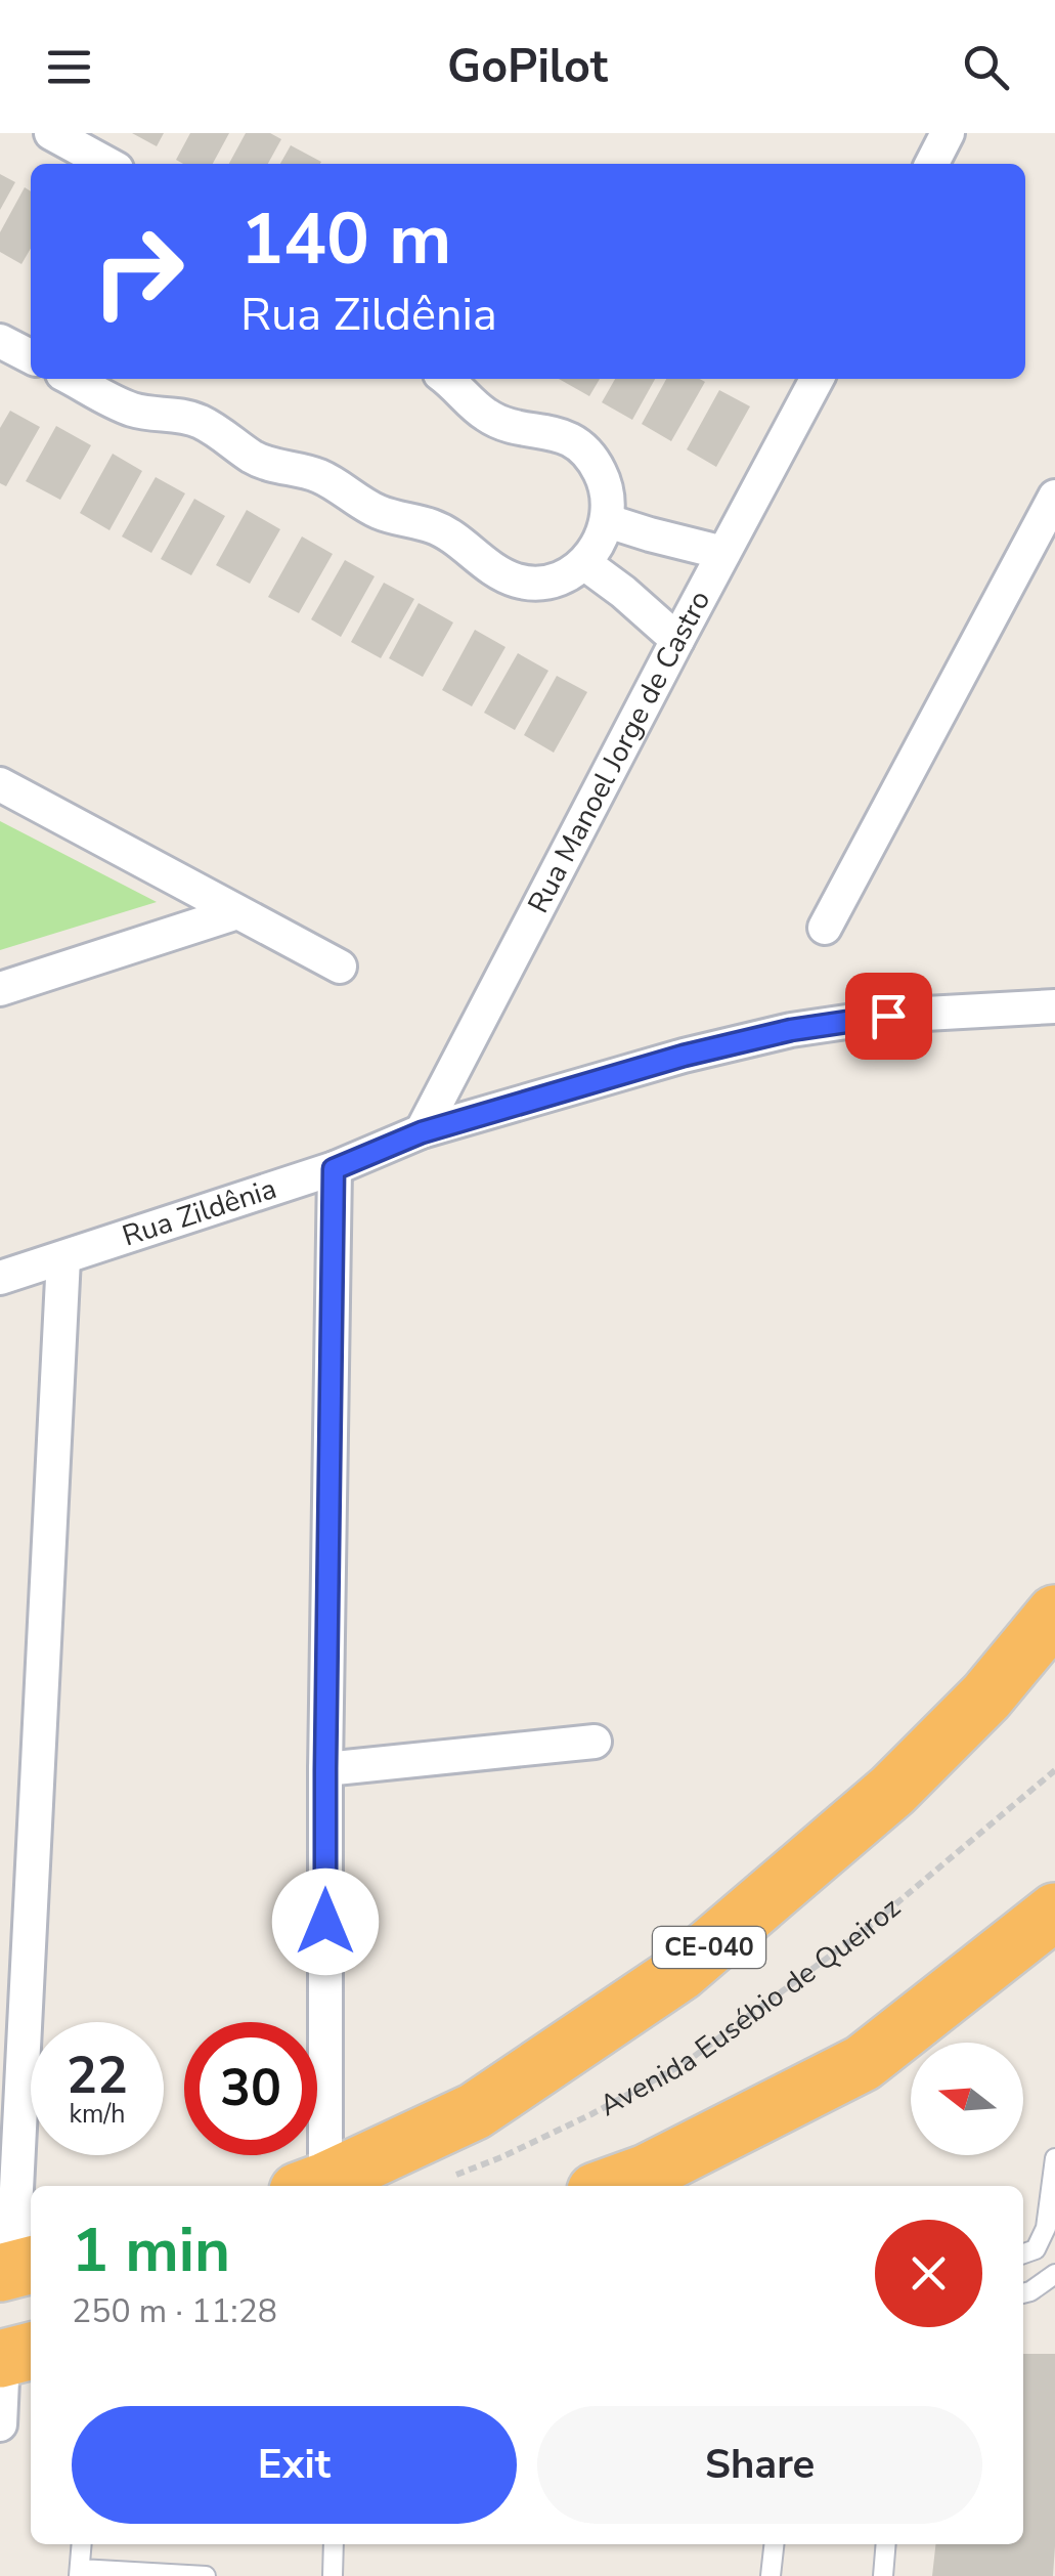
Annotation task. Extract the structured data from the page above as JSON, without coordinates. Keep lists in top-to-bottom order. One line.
{"streets":{"highway":["CE-040"],"street":["Rua Manoel Jorge de Castro","Rua Zildênia"],"path":["Avenida Eusébio de Queiroz"]},"crossings":[["Rua Manoel Jorge de Castro","Rua Zildênia"]],"north":"left","page":{"header":"GoPilot","turn":["140 m","Rua Zildênia"],"speed":"22 km/h","limit":"30","heading":["1 min","250 m · 11:28"],"buttons":["Exit","Share"]}}
